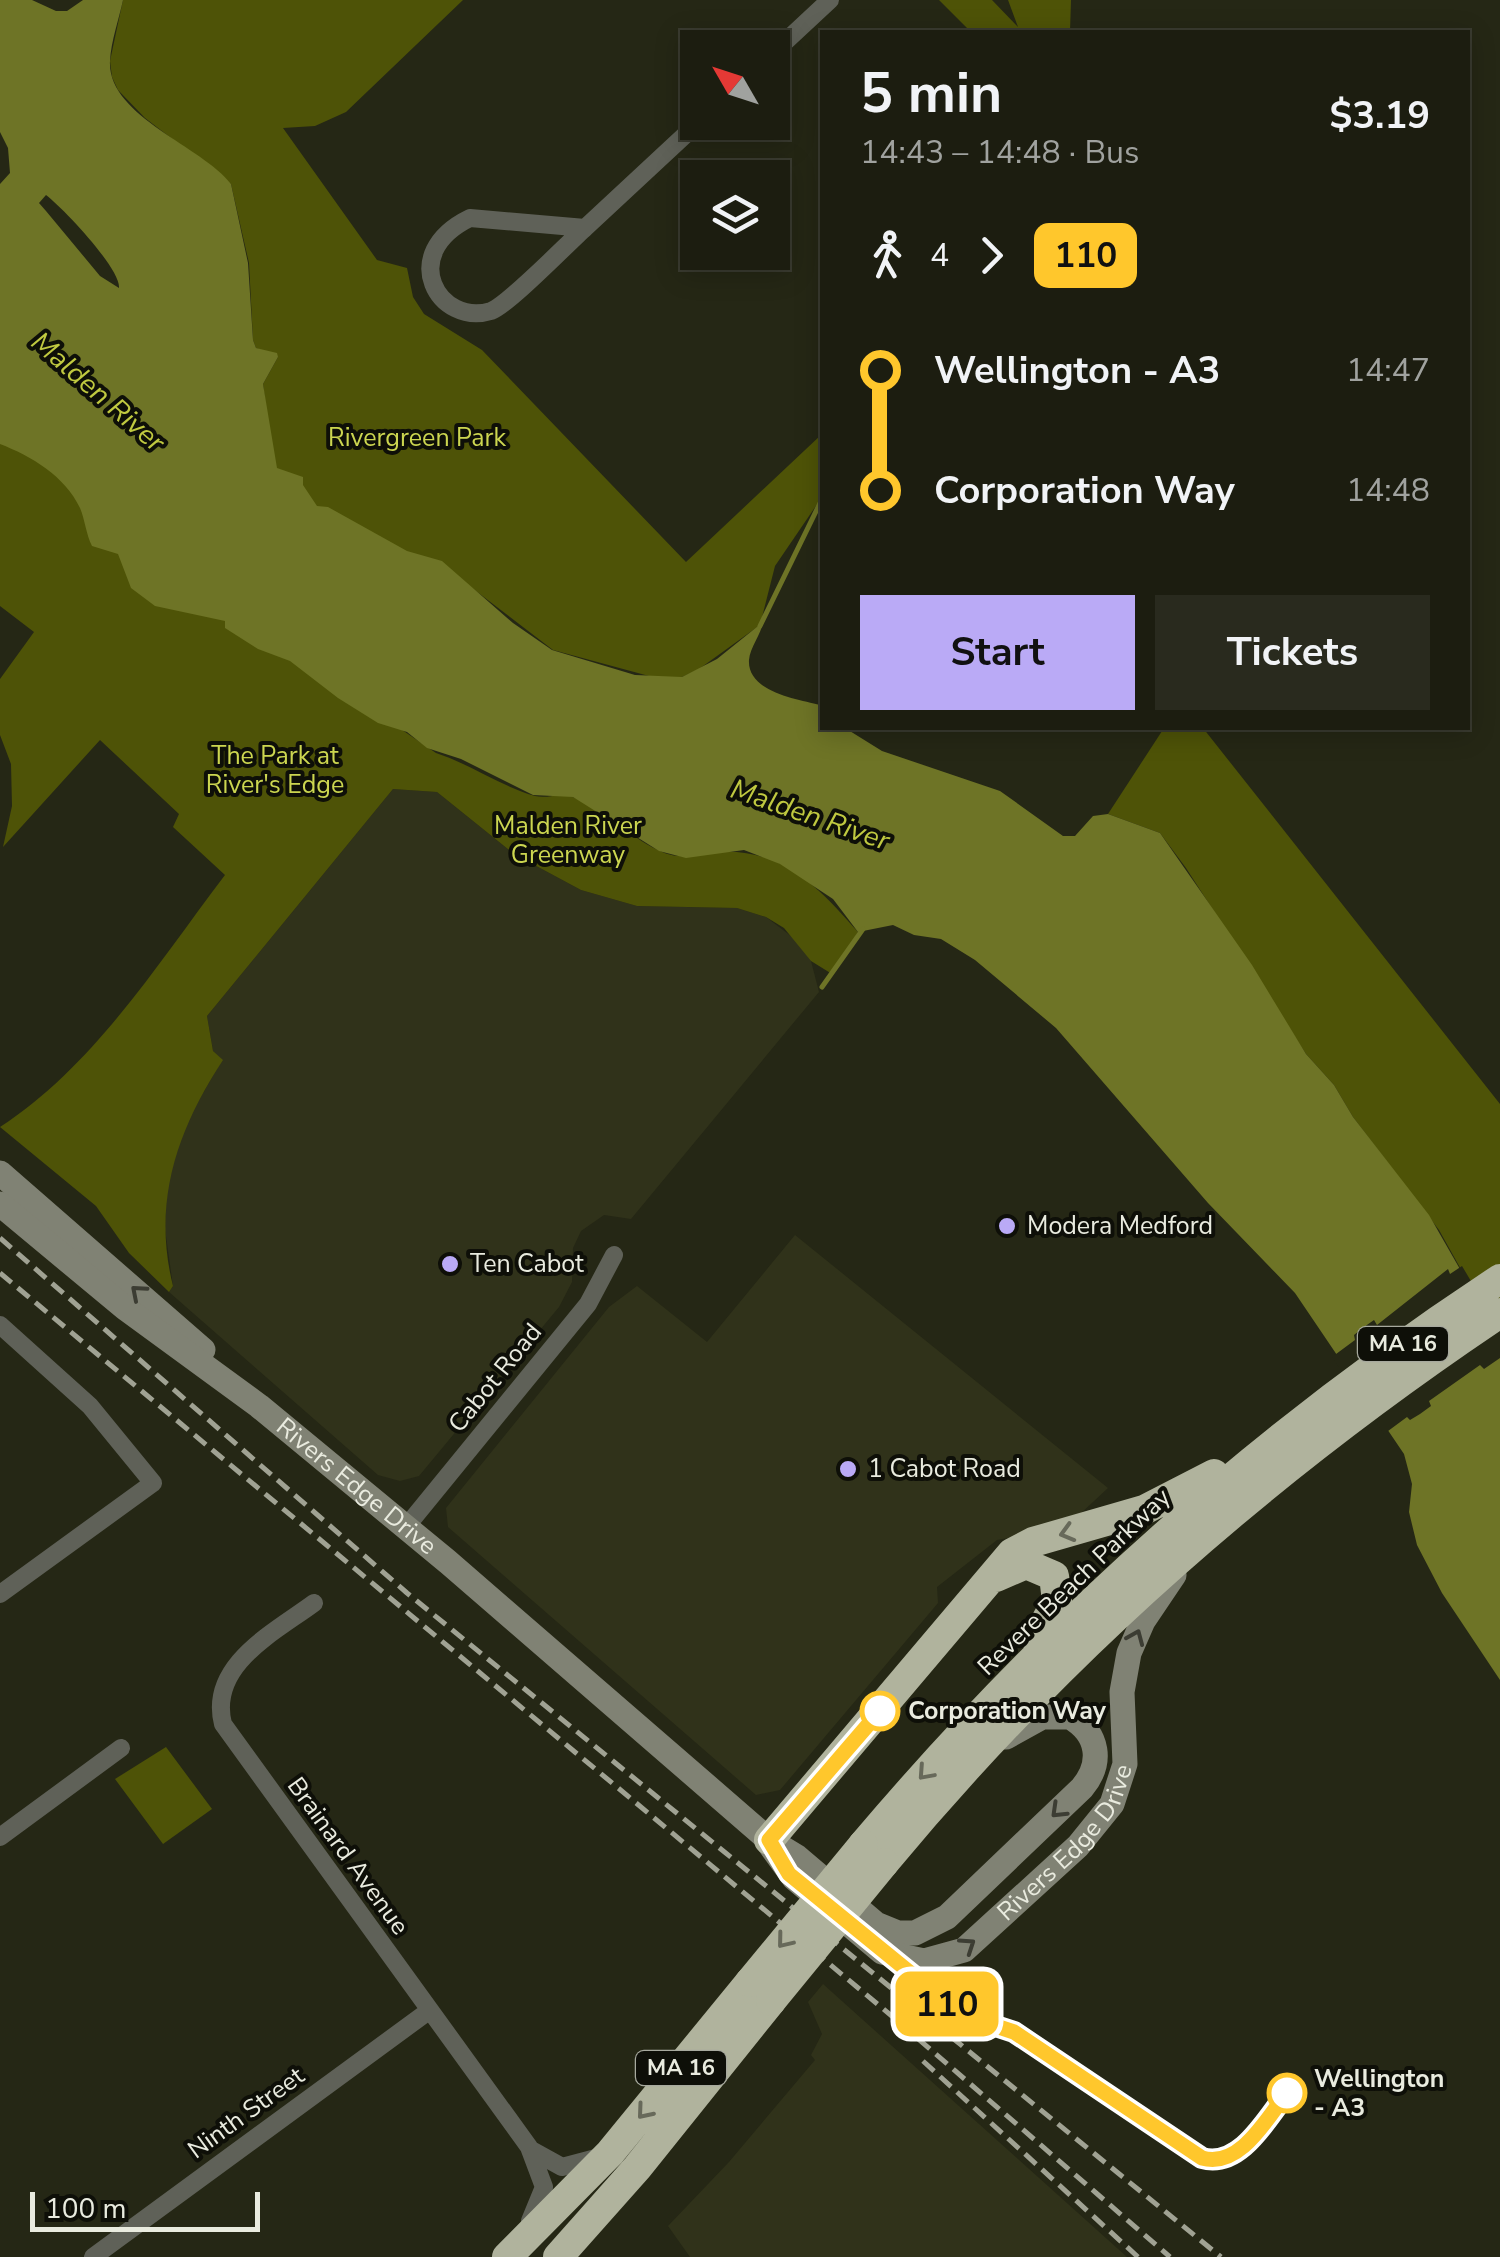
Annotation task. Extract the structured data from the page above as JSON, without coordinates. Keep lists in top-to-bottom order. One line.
{"streets":{"highway":["MA 16","Revere Beach Parkway"],"main road":["Rivers Edge Drive"],"street":["Cabot Road","Brainard Avenue","Ninth Street"]},"crossings":[["Cabot Road","Rivers Edge Drive"],["Rivers Edge Drive","Revere Beach Parkway"],["Brainard Avenue","Ninth Street"]],"water":["Malden River"],"parks":["Rivergreen Park","The Park at River's Edge","Malden River Greenway"],"places":["Modera Medford","Ten Cabot","1 Cabot Road","Corporation Way","Wellington - A3"],"lines":["bus line 110"],"scale_bar":"100 m","north":"top left","page":{"on_map":"110","heading":["5 min","14:43 – 14:48 · Bus","$3.19"],"legs":["4","110"],"list":[{"name":"Wellington - A3","value":"14:47"},{"name":"Corporation Way","value":"14:48"}],"buttons":["Start","Tickets"],"scale":"100 m"}}
